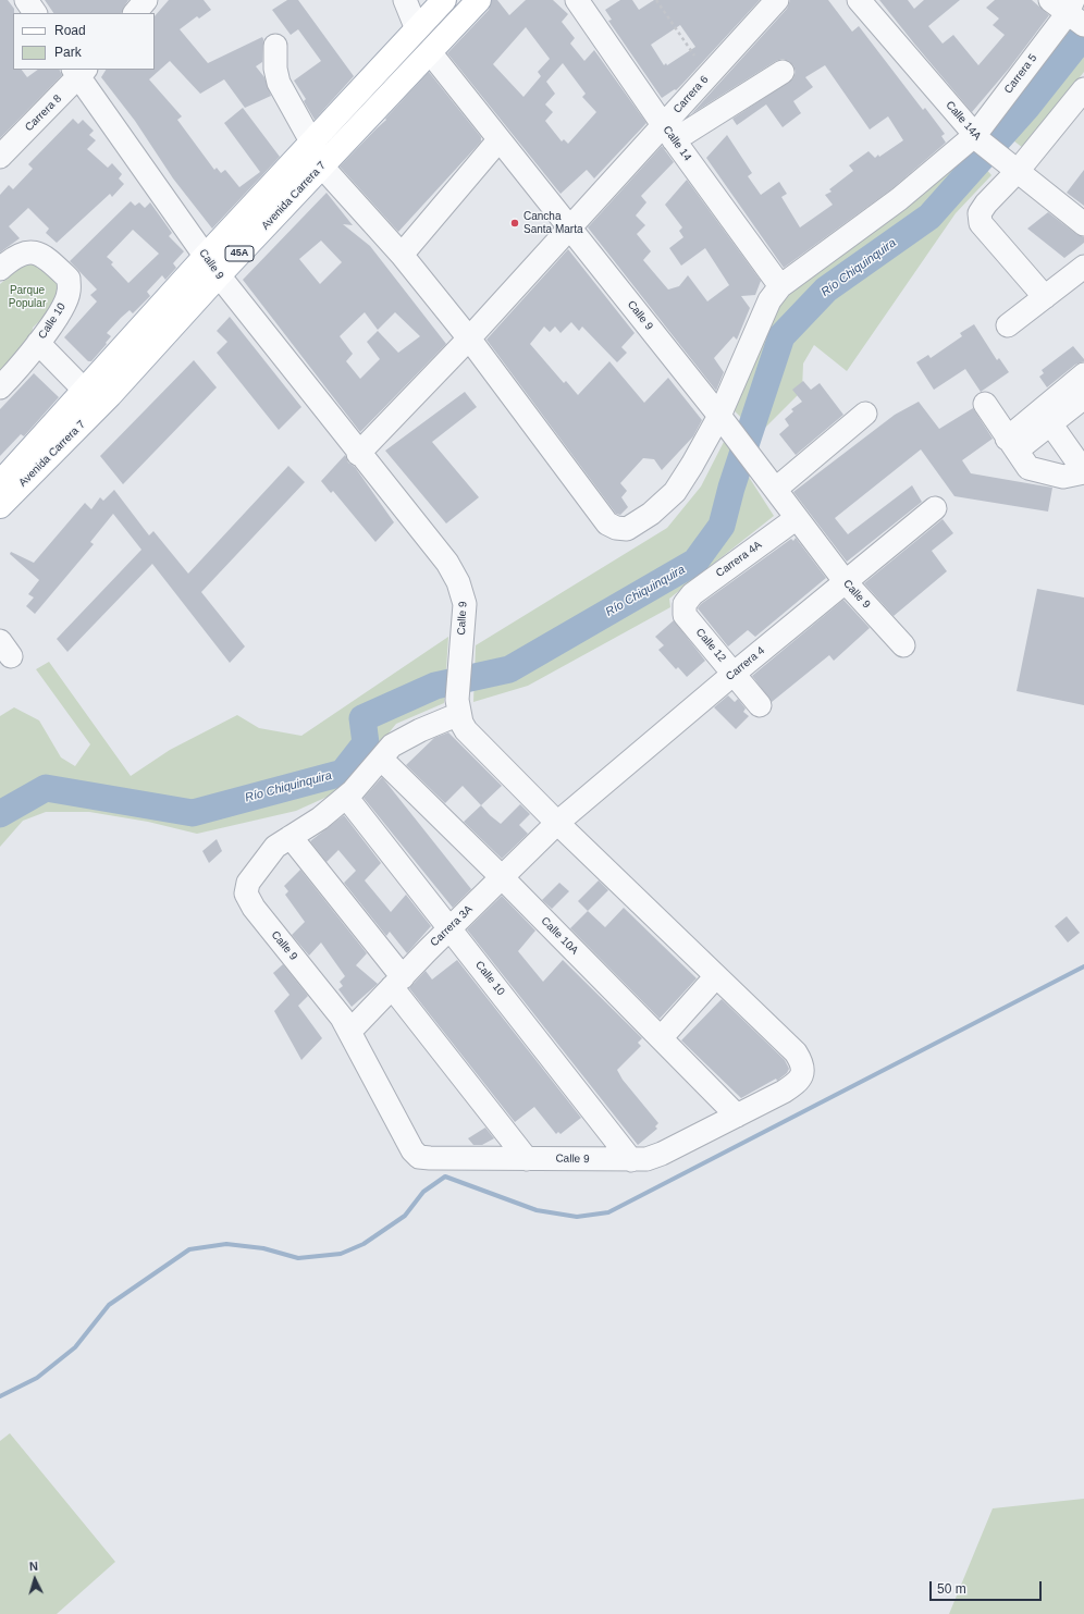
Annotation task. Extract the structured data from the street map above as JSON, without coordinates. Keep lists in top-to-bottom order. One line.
{"streets":{"main road":["Avenida Carrera 7","45A"],"street":["Carrera 5","Carrera 6","Carrera 8","Calle 14A","Calle 14","Calle 9","Calle 10","Carrera 4A","Calle 12","Carrera 4","Carrera 3A","Calle 10A"]},"crossings":[["Carrera 5","Calle 14A"],["Carrera 5","Calle 14"],["Carrera 5","Avenida Carrera 7"],["Carrera 5","Calle 9"],["Carrera 6","Calle 14"],["Carrera 6","Calle 9"],["Carrera 8","Calle 9"],["Avenida Carrera 7","Calle 9"],["Avenida Carrera 7","Calle 10"],["Calle 9","Calle 10"],["Calle 9","Carrera 4A"],["Calle 9","Carrera 4"],["Calle 9","Carrera 3A"],["Calle 9","Calle 10A"],["Calle 10","Carrera 3A"],["Carrera 4A","Calle 12"],["Calle 12","Carrera 4"],["Carrera 4","Carrera 3A"],["Carrera 3A","Calle 10A"]],"water":["Río Chiquinquira"],"parks":["Parque Popular"],"places":["Cancha Santa Marta"],"legend":["Road","Park"],"scale_bar":"50 m","north":"top"}
